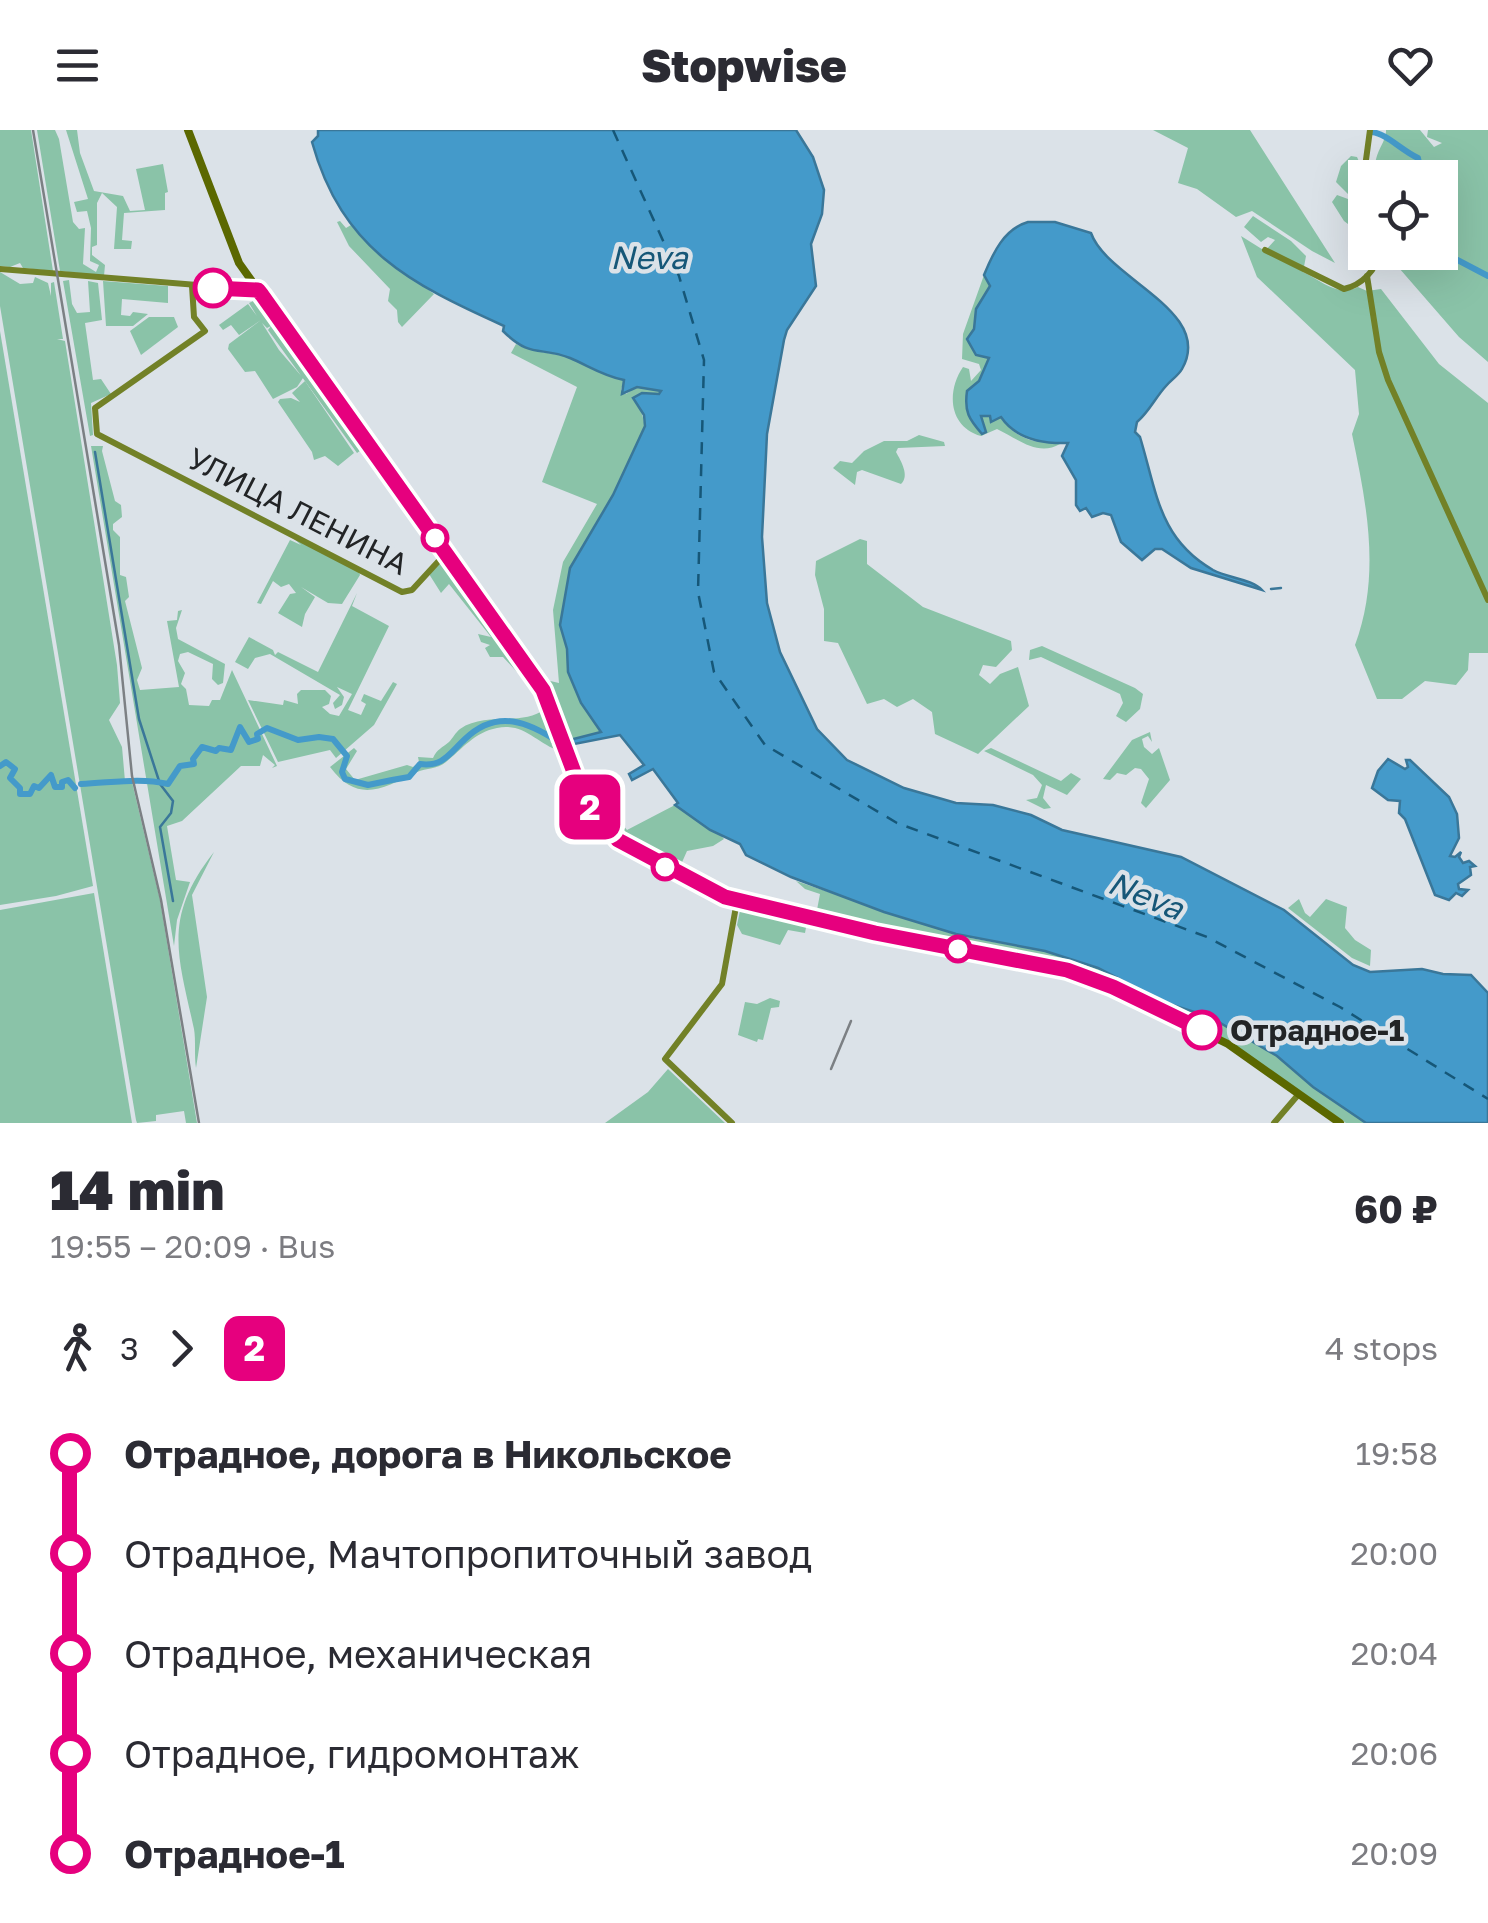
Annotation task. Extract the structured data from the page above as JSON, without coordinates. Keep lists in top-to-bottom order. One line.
{"streets":{"street":["УЛИЦА ЛЕНИНА"]},"water":["Neva"],"places":["Отрадное-1"],"lines":["bus line 2"],"page":{"header":"Stopwise","on_map":"2","heading":["14 min","19:55 – 20:09 · Bus","60 ₽"],"legs":["3","2","4 stops"],"list":[{"name":"Отрадное, дорога в Никольское","value":"19:58"},{"name":"Отрадное, Мачтопропиточный завод","value":"20:00"},{"name":"Отрадное, механическая","value":"20:04"},{"name":"Отрадное, гидромонтаж","value":"20:06"},{"name":"Отрадное-1","value":"20:09"}]}}
